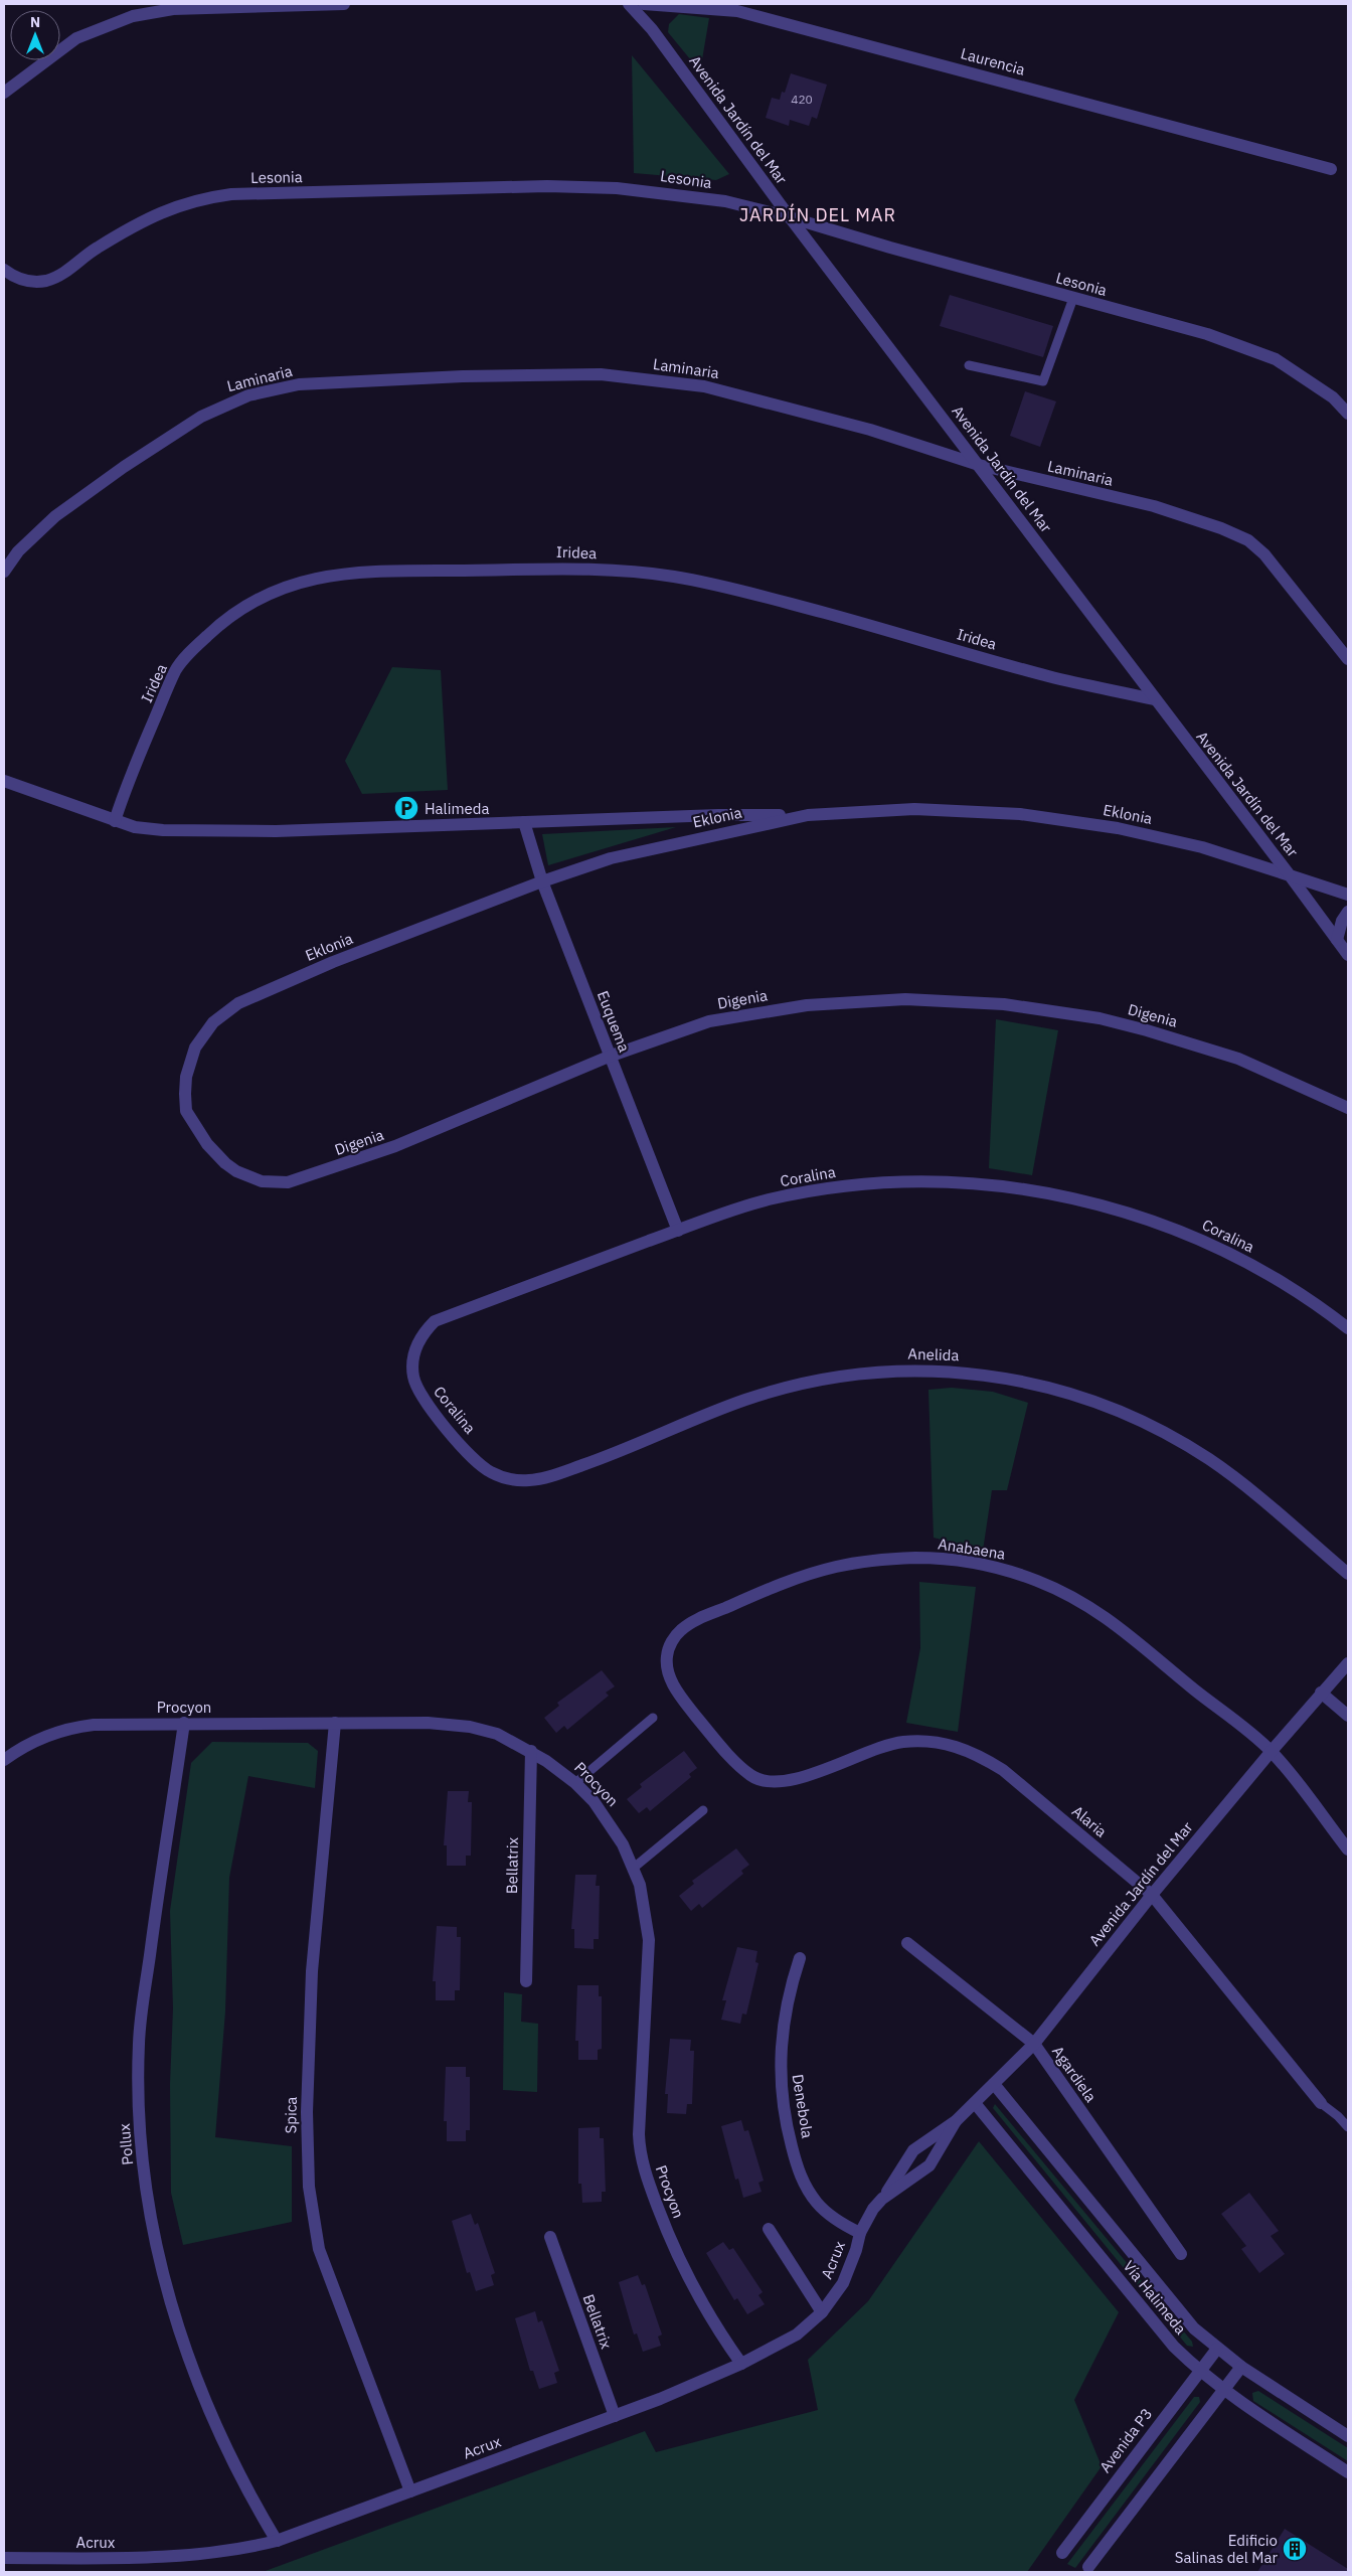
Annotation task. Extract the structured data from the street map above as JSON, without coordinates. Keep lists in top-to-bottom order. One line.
{"streets":{"street":["Laurencia","Avenida Jardín del Mar","Lesonia","Laminaria","Iridea","Eklonia","Digenia","Euquema","Coralina","Anelida","Anabaena","Procyon","Alaria","Bellatrix","Agardiela","Denebola","Spica","Pollux","Acrux","Vía Halimeda","Avenida P3"]},"crossings":[["Avenida Jardín del Mar","Lesonia"],["Avenida Jardín del Mar","Laminaria"],["Avenida Jardín del Mar","Iridea"],["Avenida Jardín del Mar","Eklonia"],["Avenida Jardín del Mar","Anabaena"],["Avenida Jardín del Mar","Alaria"],["Avenida Jardín del Mar","Agardiela"],["Avenida Jardín del Mar","Acrux"],["Avenida Jardín del Mar","Vía Halimeda"],["Eklonia","Digenia"],["Eklonia","Euquema"],["Digenia","Euquema"],["Euquema","Coralina"],["Coralina","Anelida"],["Anabaena","Alaria"],["Procyon","Bellatrix"],["Procyon","Spica"],["Procyon","Pollux"],["Procyon","Acrux"],["Bellatrix","Acrux"],["Denebola","Acrux"],["Spica","Acrux"],["Pollux","Acrux"],["Vía Halimeda","Avenida P3"]],"districts":["JARDÍN DEL MAR"],"places":{"parking":["Halimeda"],"building":["Edificio Salinas del Mar"]},"house_numbers":["420"],"north":"top"}
